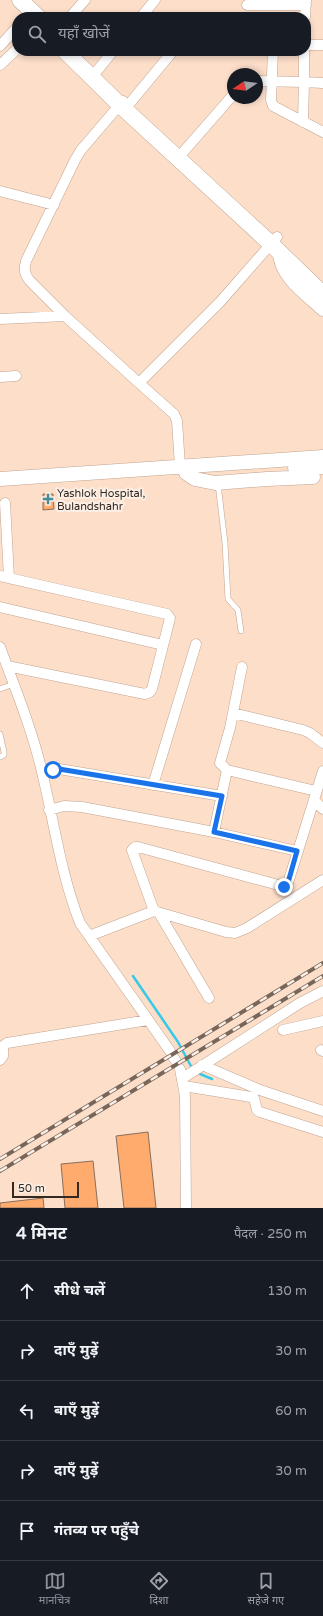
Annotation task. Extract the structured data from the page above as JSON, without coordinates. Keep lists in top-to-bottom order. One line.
{"places":{"health":["Yashlok Hospital, Bulandshahr"]},"scale_bar":"50 m","north":"left","page":{"search":"यहाँ खोजें","scale":"50 m","heading":["4 मिनट","पैदल · 250 m"],"list":[["सीधे चलें","130 m"],["दाएँ मुड़ें","30 m"],["बाएँ मुड़ें","60 m"],["दाएँ मुड़ें","30 m"],"गंतव्य पर पहुँचे"],"nav":["मानचित्र","दिशा","सहेजे गए"]}}
